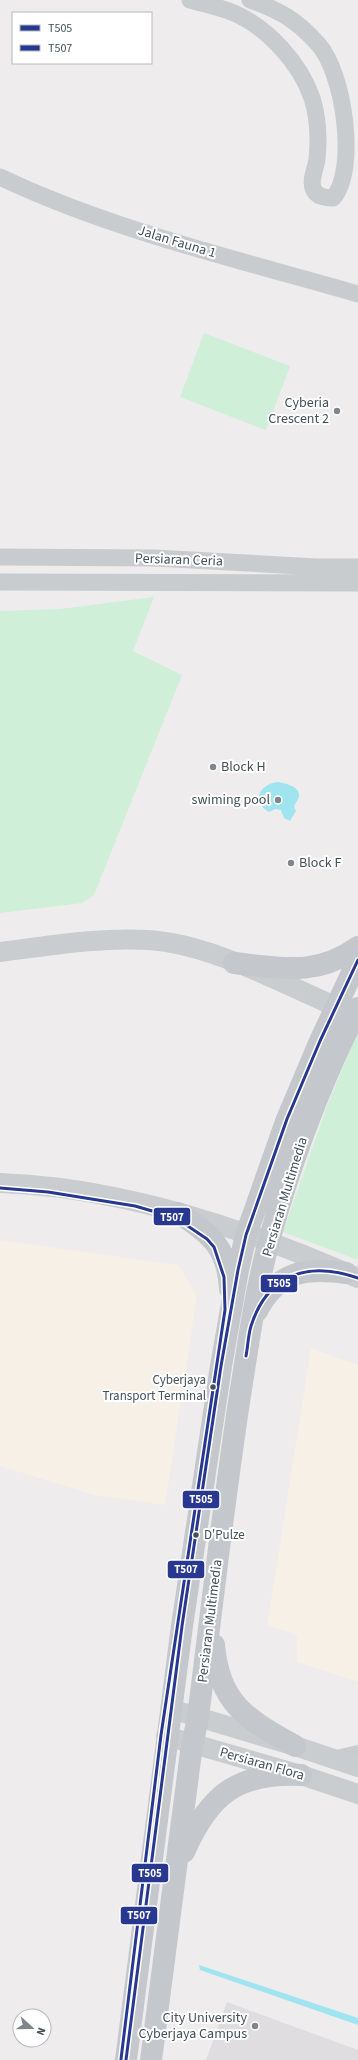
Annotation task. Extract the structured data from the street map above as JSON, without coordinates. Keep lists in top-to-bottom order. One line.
{"streets":{"main road":["Persiaran Multimedia","Persiaran Flora"],"street":["Jalan Fauna 1","Persiaran Ceria"]},"crossings":[["Persiaran Multimedia","Persiaran Flora"]],"places":["Cyberia Crescent 2","Block H","swiming pool","Block F","Cyberjaya Transport Terminal","D'Pulze","City University Cyberjaya Campus"],"lines":["transit line T505","transit line T507"],"legend":["T505","T507"],"north":"right"}
